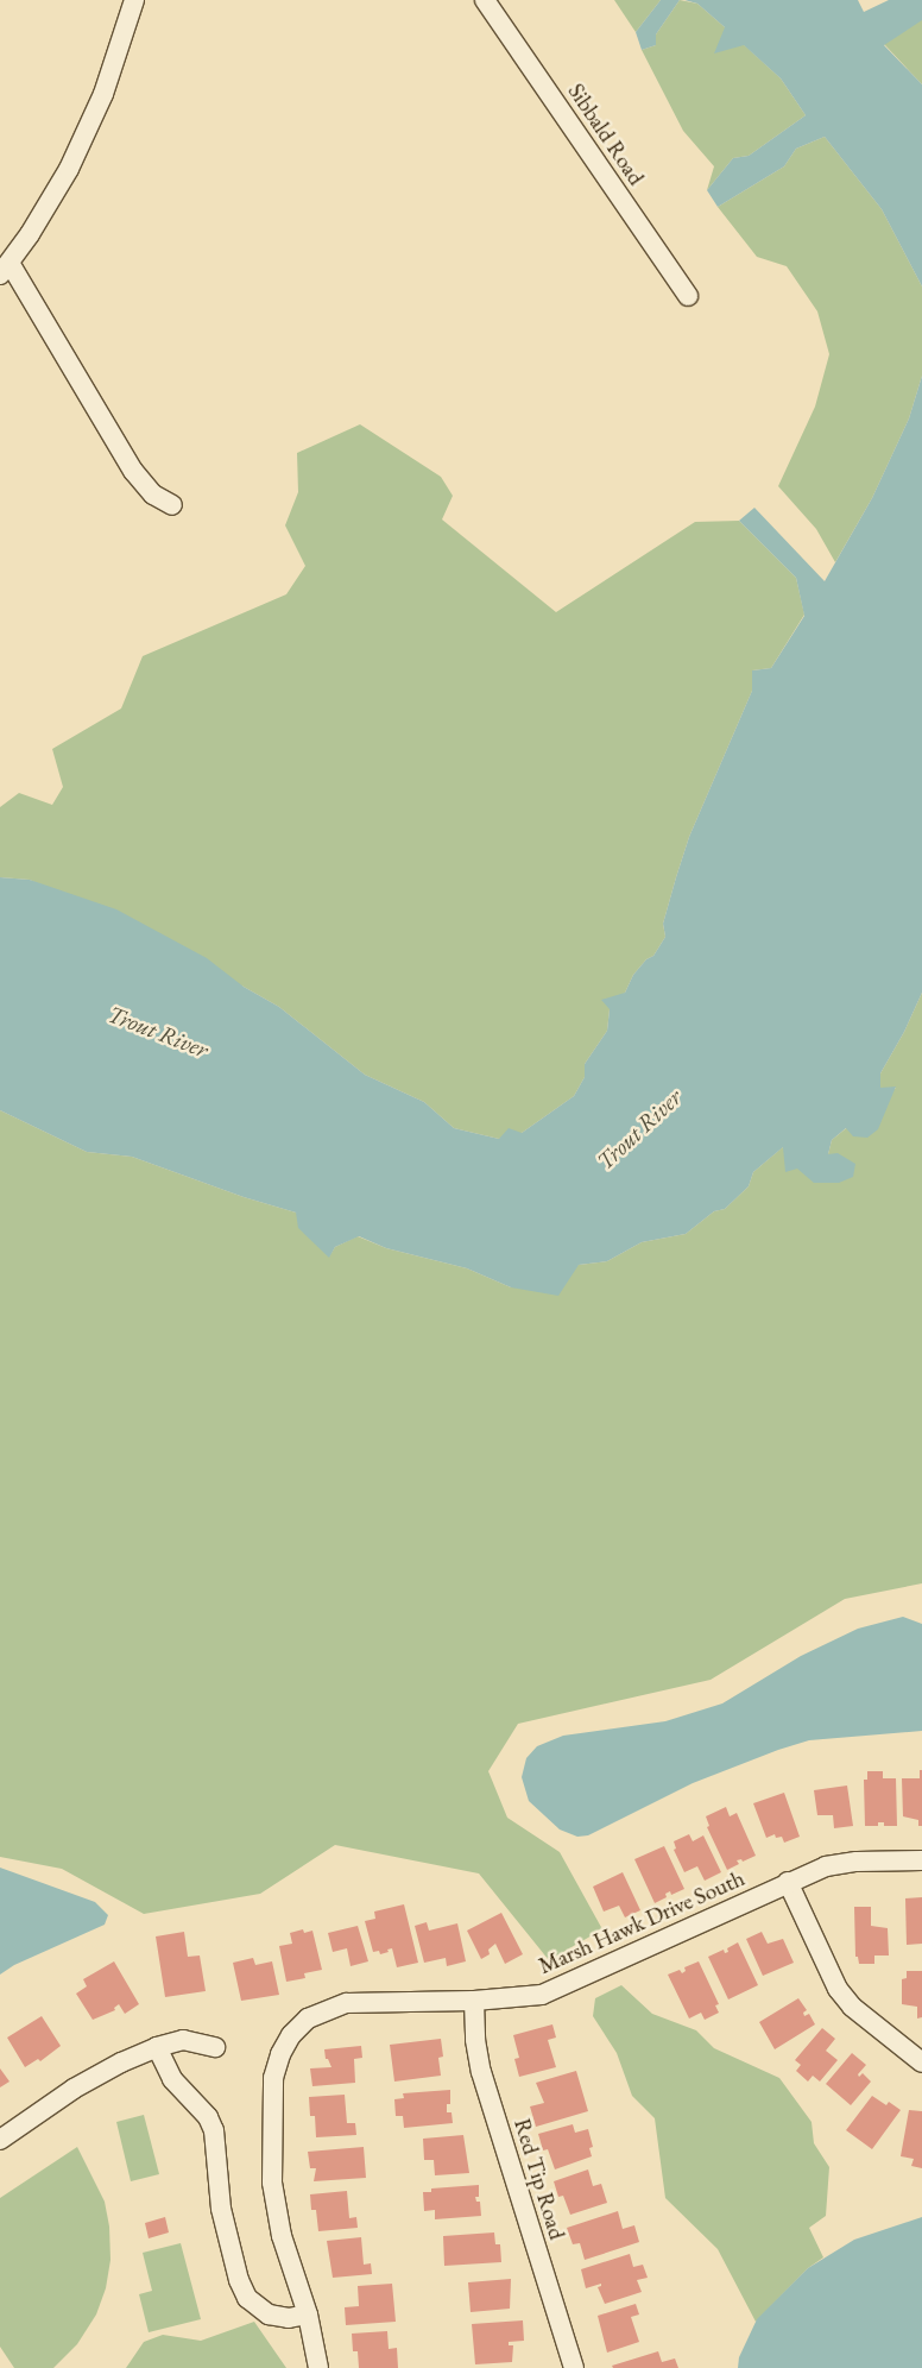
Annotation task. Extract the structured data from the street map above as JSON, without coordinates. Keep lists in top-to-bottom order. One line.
{"streets":{"street":["Sibbald Road","Marsh Hawk Drive South","Red Tip Road"]},"crossings":[["Marsh Hawk Drive South","Red Tip Road"]],"water":["Trout River"]}
